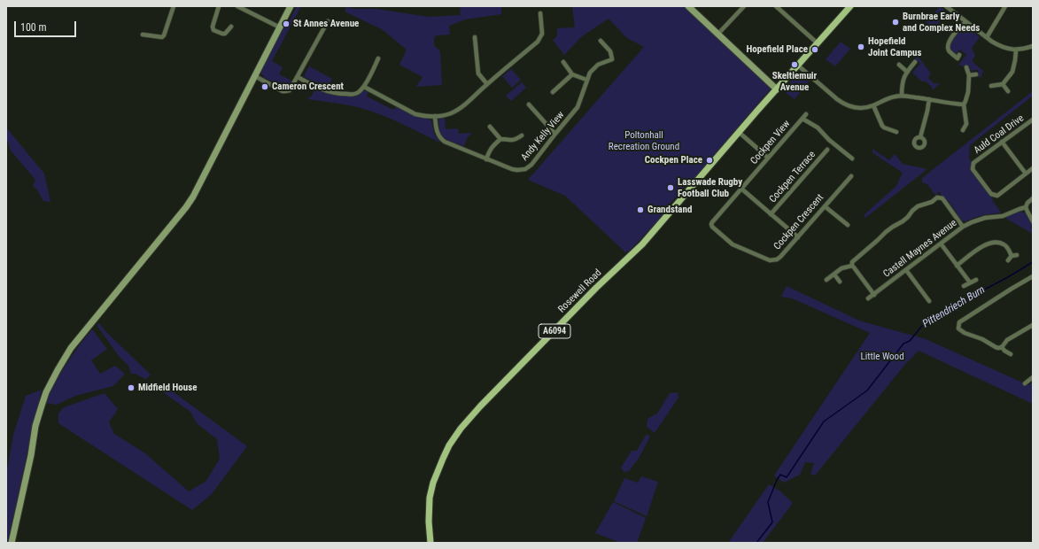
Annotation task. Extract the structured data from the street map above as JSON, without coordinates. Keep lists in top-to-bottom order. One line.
{"streets":{"main road":["Rosewell Road","A6094"],"street":["Auld Coal Drive","Andy Kelly View","Cockpen View","Cockpen Terrace","Cockpen Crescent","Castell Maynes Avenue"]},"crossings":[["Cockpen View","Cockpen Crescent"],["Rosewell Road","A6094"]],"water":["Pittendriech Burn"],"parks":["Poltonhall Recreation Ground","Little Wood"],"places":["Burnbrae Early and Complex Needs","St Annes Avenue","Hopefield Joint Campus","Hopefield Place","Skeltiemuir Avenue","Cameron Crescent","Cockpen Place","Lasswade Rugby Football Club","Grandstand","Midfield House"],"scale_bar":"100 m"}
